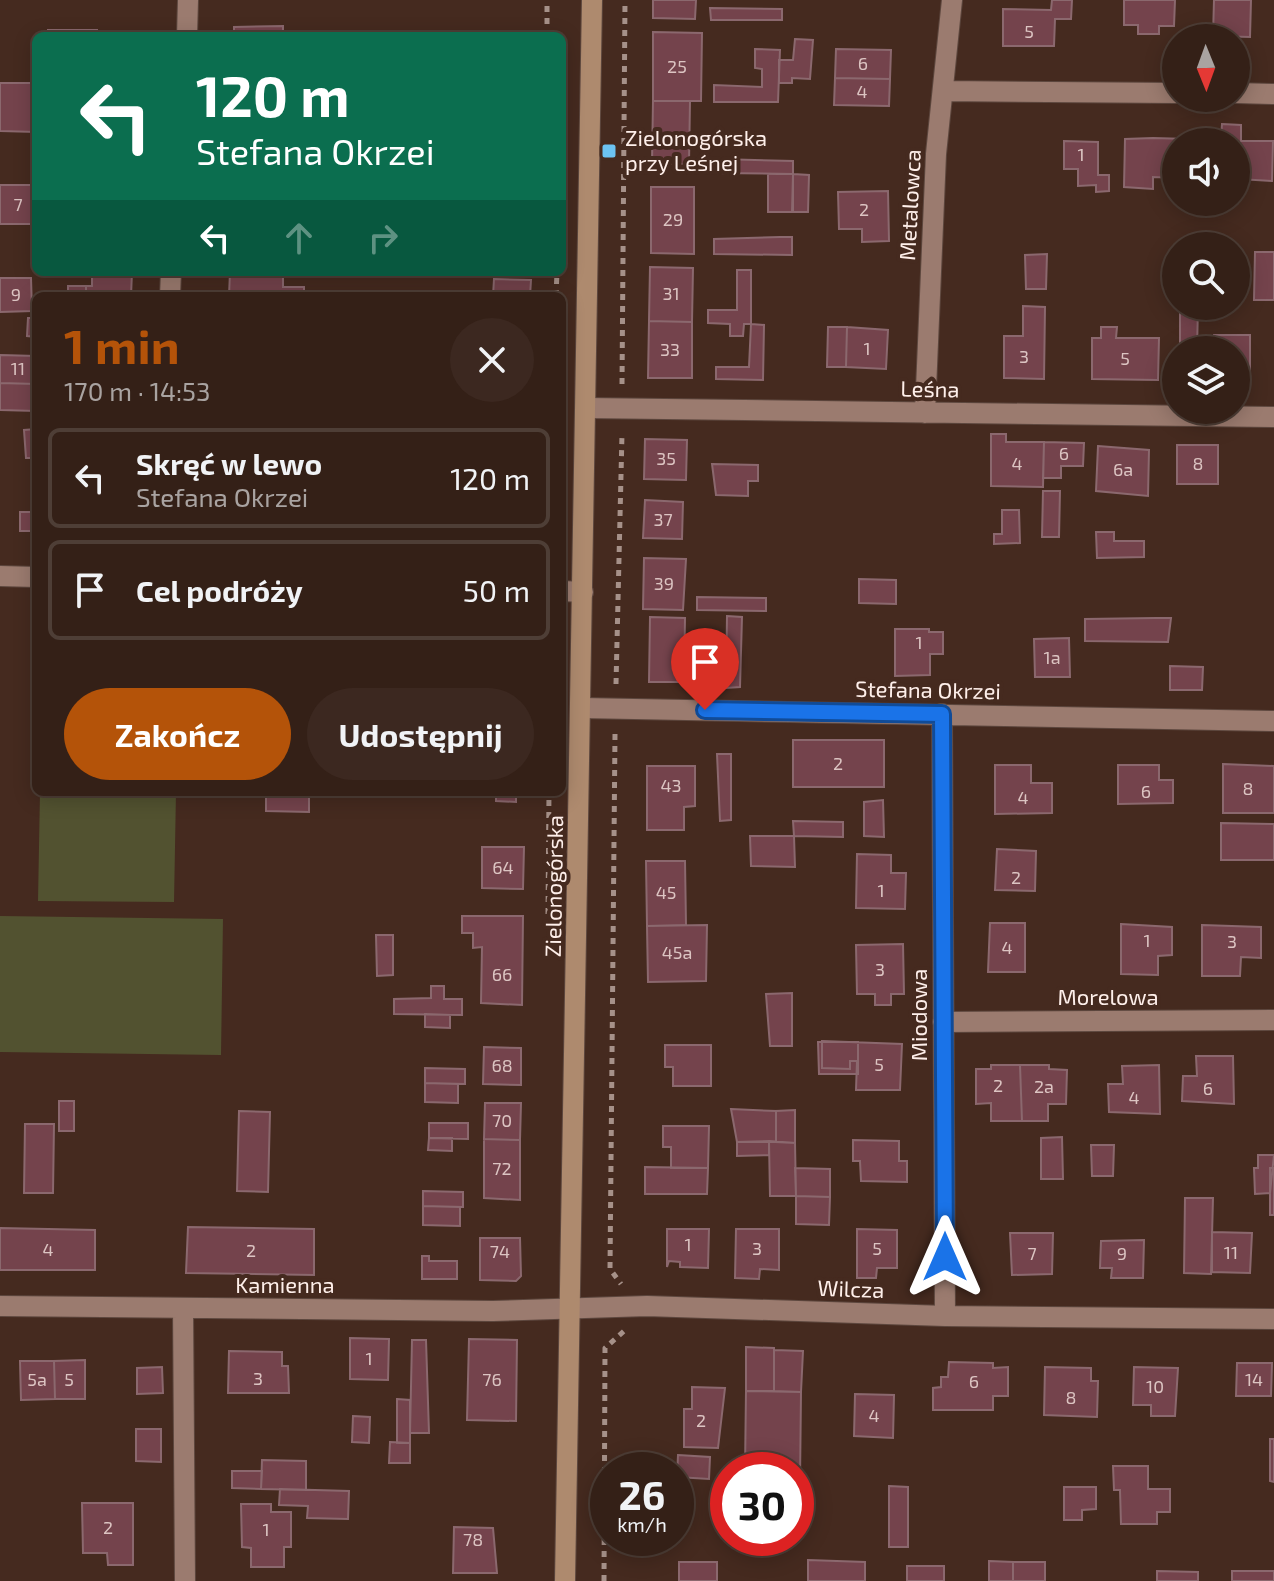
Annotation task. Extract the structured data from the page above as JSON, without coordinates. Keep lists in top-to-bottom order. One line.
{"streets":{"street":["Metalowca","Leśna","Stefana Okrzei","Zielonogórska","Morelowa","Miodowa","Kamienna","Wilcza"]},"crossings":[["Metalowca","Leśna"],["Leśna","Zielonogórska"],["Stefana Okrzei","Zielonogórska"],["Stefana Okrzei","Miodowa"],["Zielonogórska","Kamienna"],["Zielonogórska","Wilcza"],["Morelowa","Miodowa"],["Miodowa","Wilcza"],["Kamienna","Wilcza"]],"places":{"transit":["Zielonogórska przy Leśnej"]},"house_numbers":["5","6","25","4","1","7","2","29","31","9","1","33","3","5","11","6","35","4","8","6a","37","39","1","1a","2","43","8","6","4","64","2","1","45","1","3","4","45a","3","66","5","68","2","2a","6","4","70","72","1","3","5","4","2","74","11","7","9","1","3","5a","5","76","14","6","10","8","4","2","2","1","78"],"north":"bottom","page":{"turn":["120 m","Stefana Okrzei"],"heading":["1 min","170 m · 14:53"],"list":[{"name":"Skręć w lewo","note":"Stefana Okrzei","value":"120 m"},{"name":"Cel podróży","value":"50 m"}],"buttons":["Zakończ","Udostępnij"],"speed":"26 km/h","limit":"30"}}
